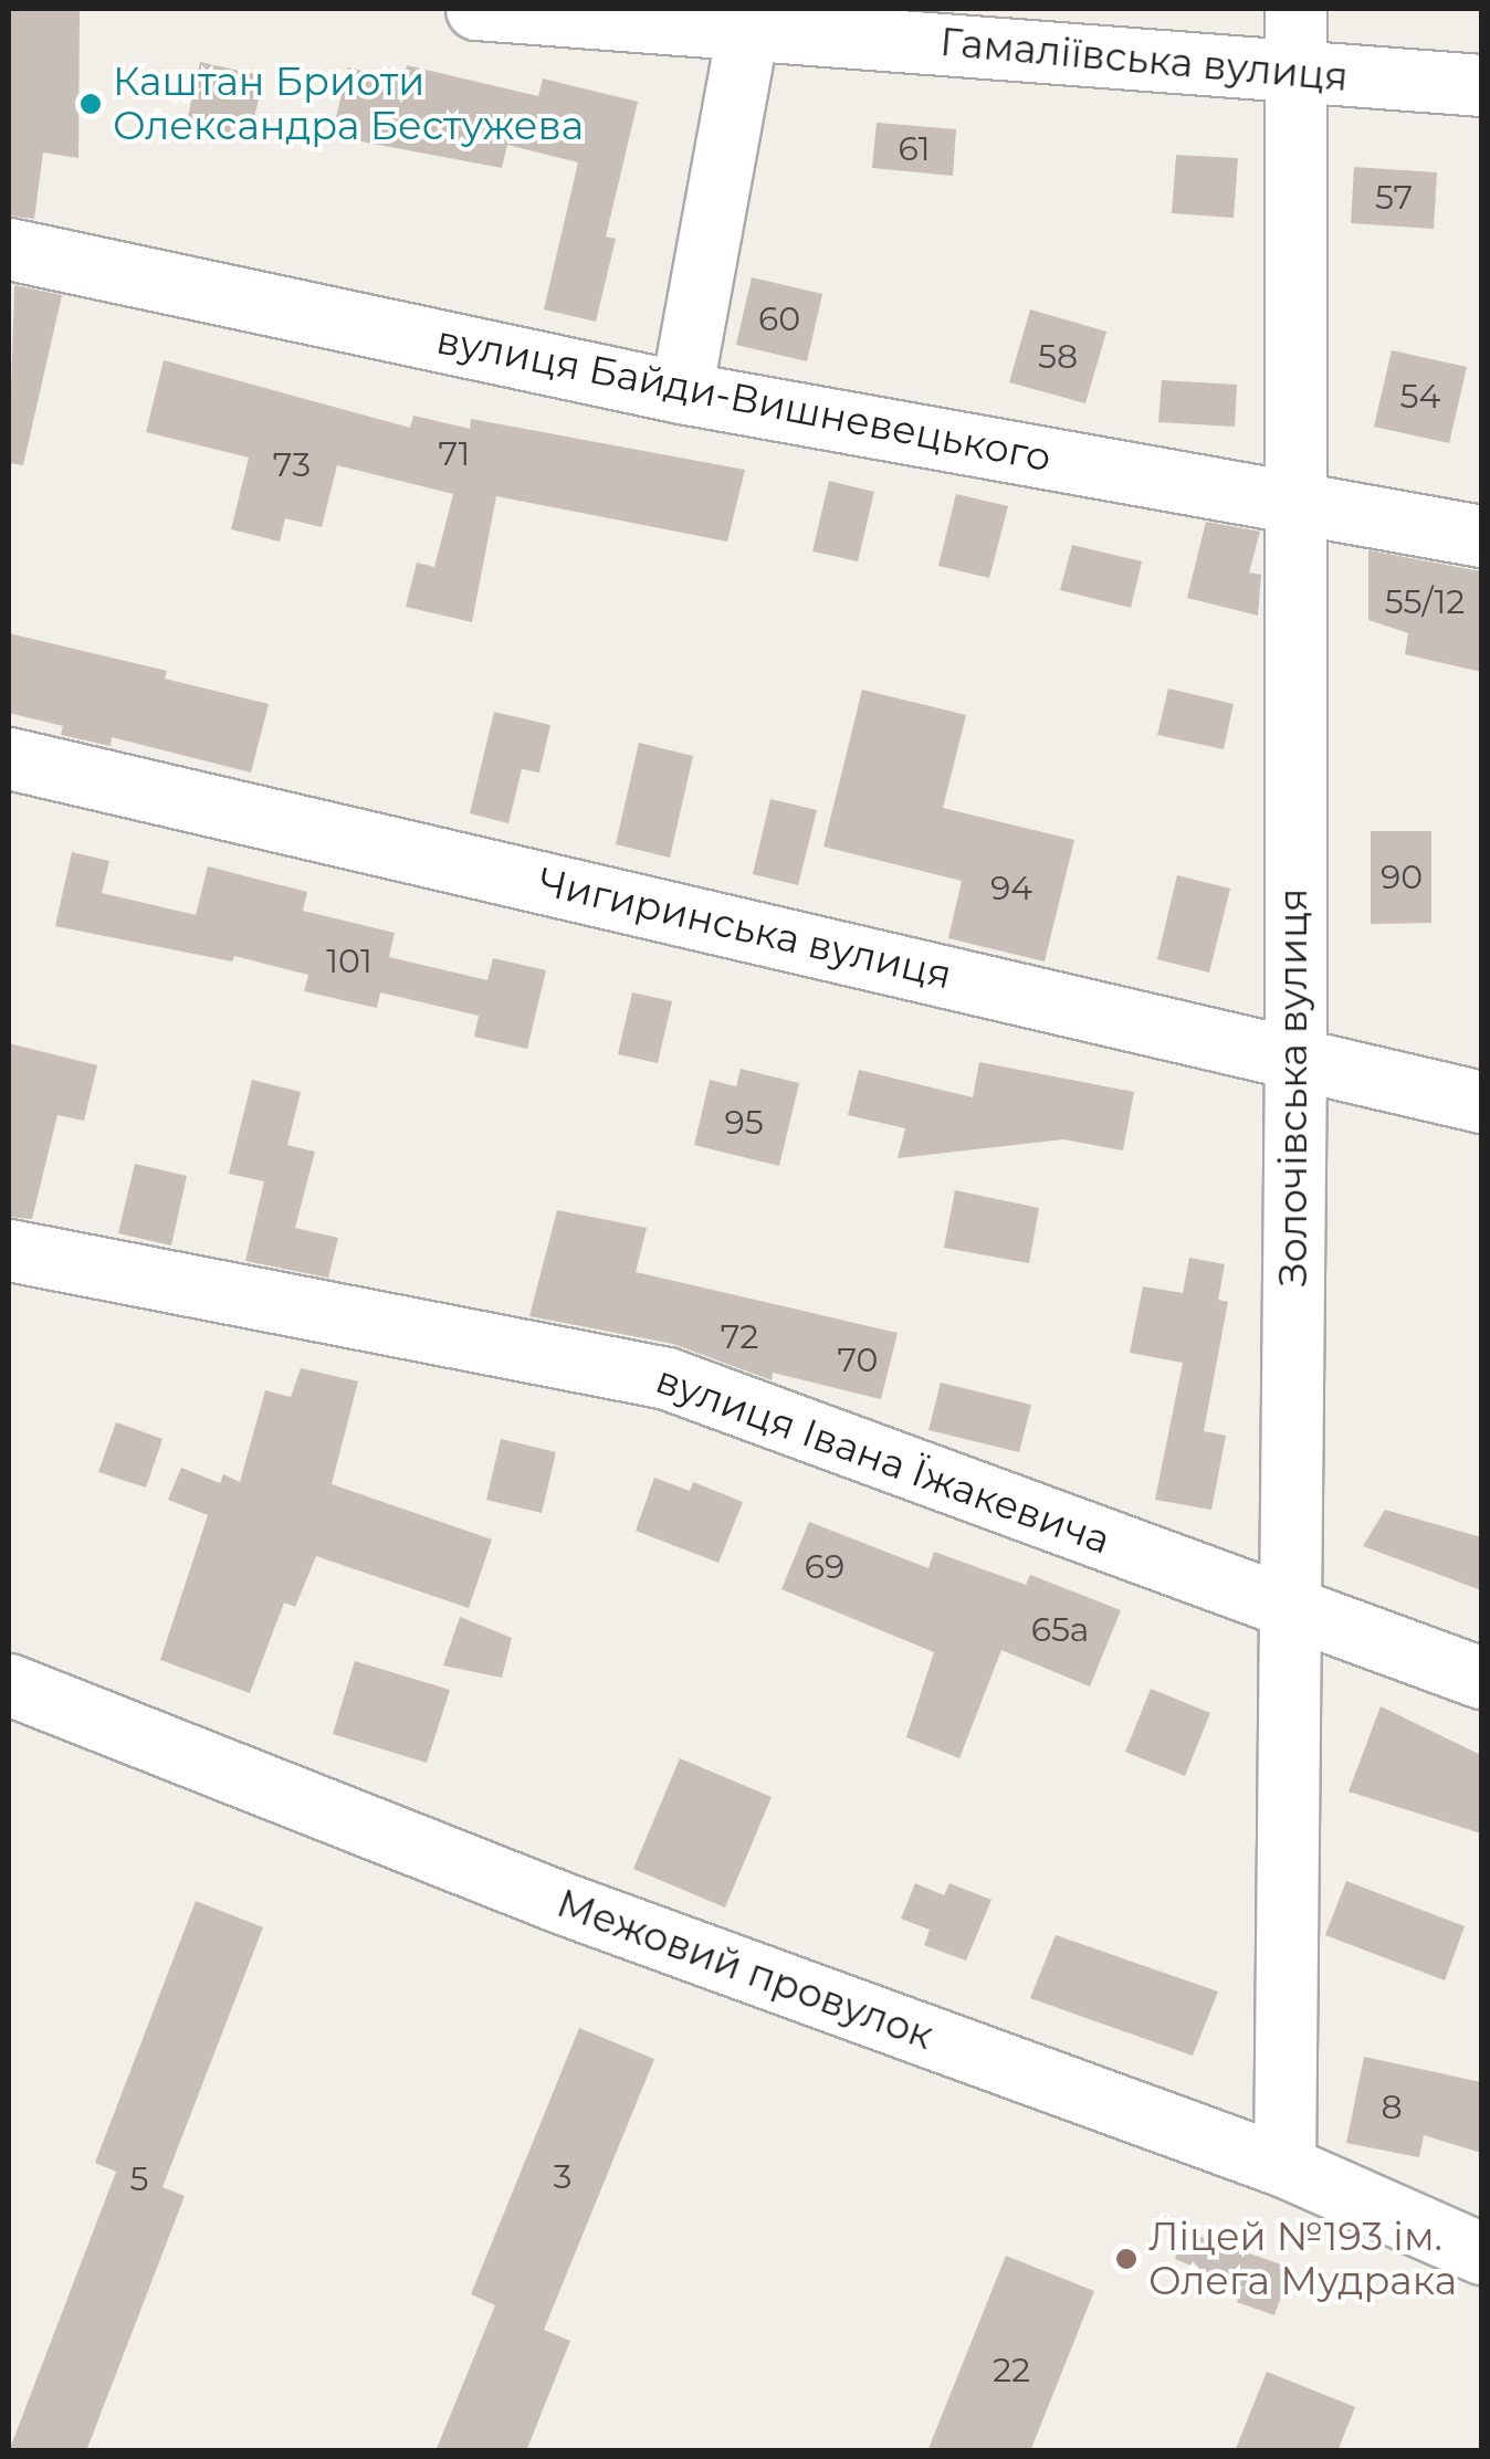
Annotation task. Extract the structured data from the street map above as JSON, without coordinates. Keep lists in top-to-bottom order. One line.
{"streets":{"street":["Гамаліївська вулиця","вулиця Байди-Вишневецького","Чигиринська вулиця","Золочівська вулиця","вулиця Івана Їжакевича","Межовий провулок"]},"crossings":[["Гамаліївська вулиця","Золочівська вулиця"],["вулиця Байди-Вишневецького","Золочівська вулиця"],["Чигиринська вулиця","Золочівська вулиця"],["Золочівська вулиця","вулиця Івана Їжакевича"],["Золочівська вулиця","Межовий провулок"]],"places":["Каштан Бриоти Олександра Бестужева","Ліцей №193 ім. Олега Мудрака"],"house_numbers":["61","57","60","58","54","71","73","55/12","90","94","101","95","72","70","69","65а","8","3","5","22"]}
